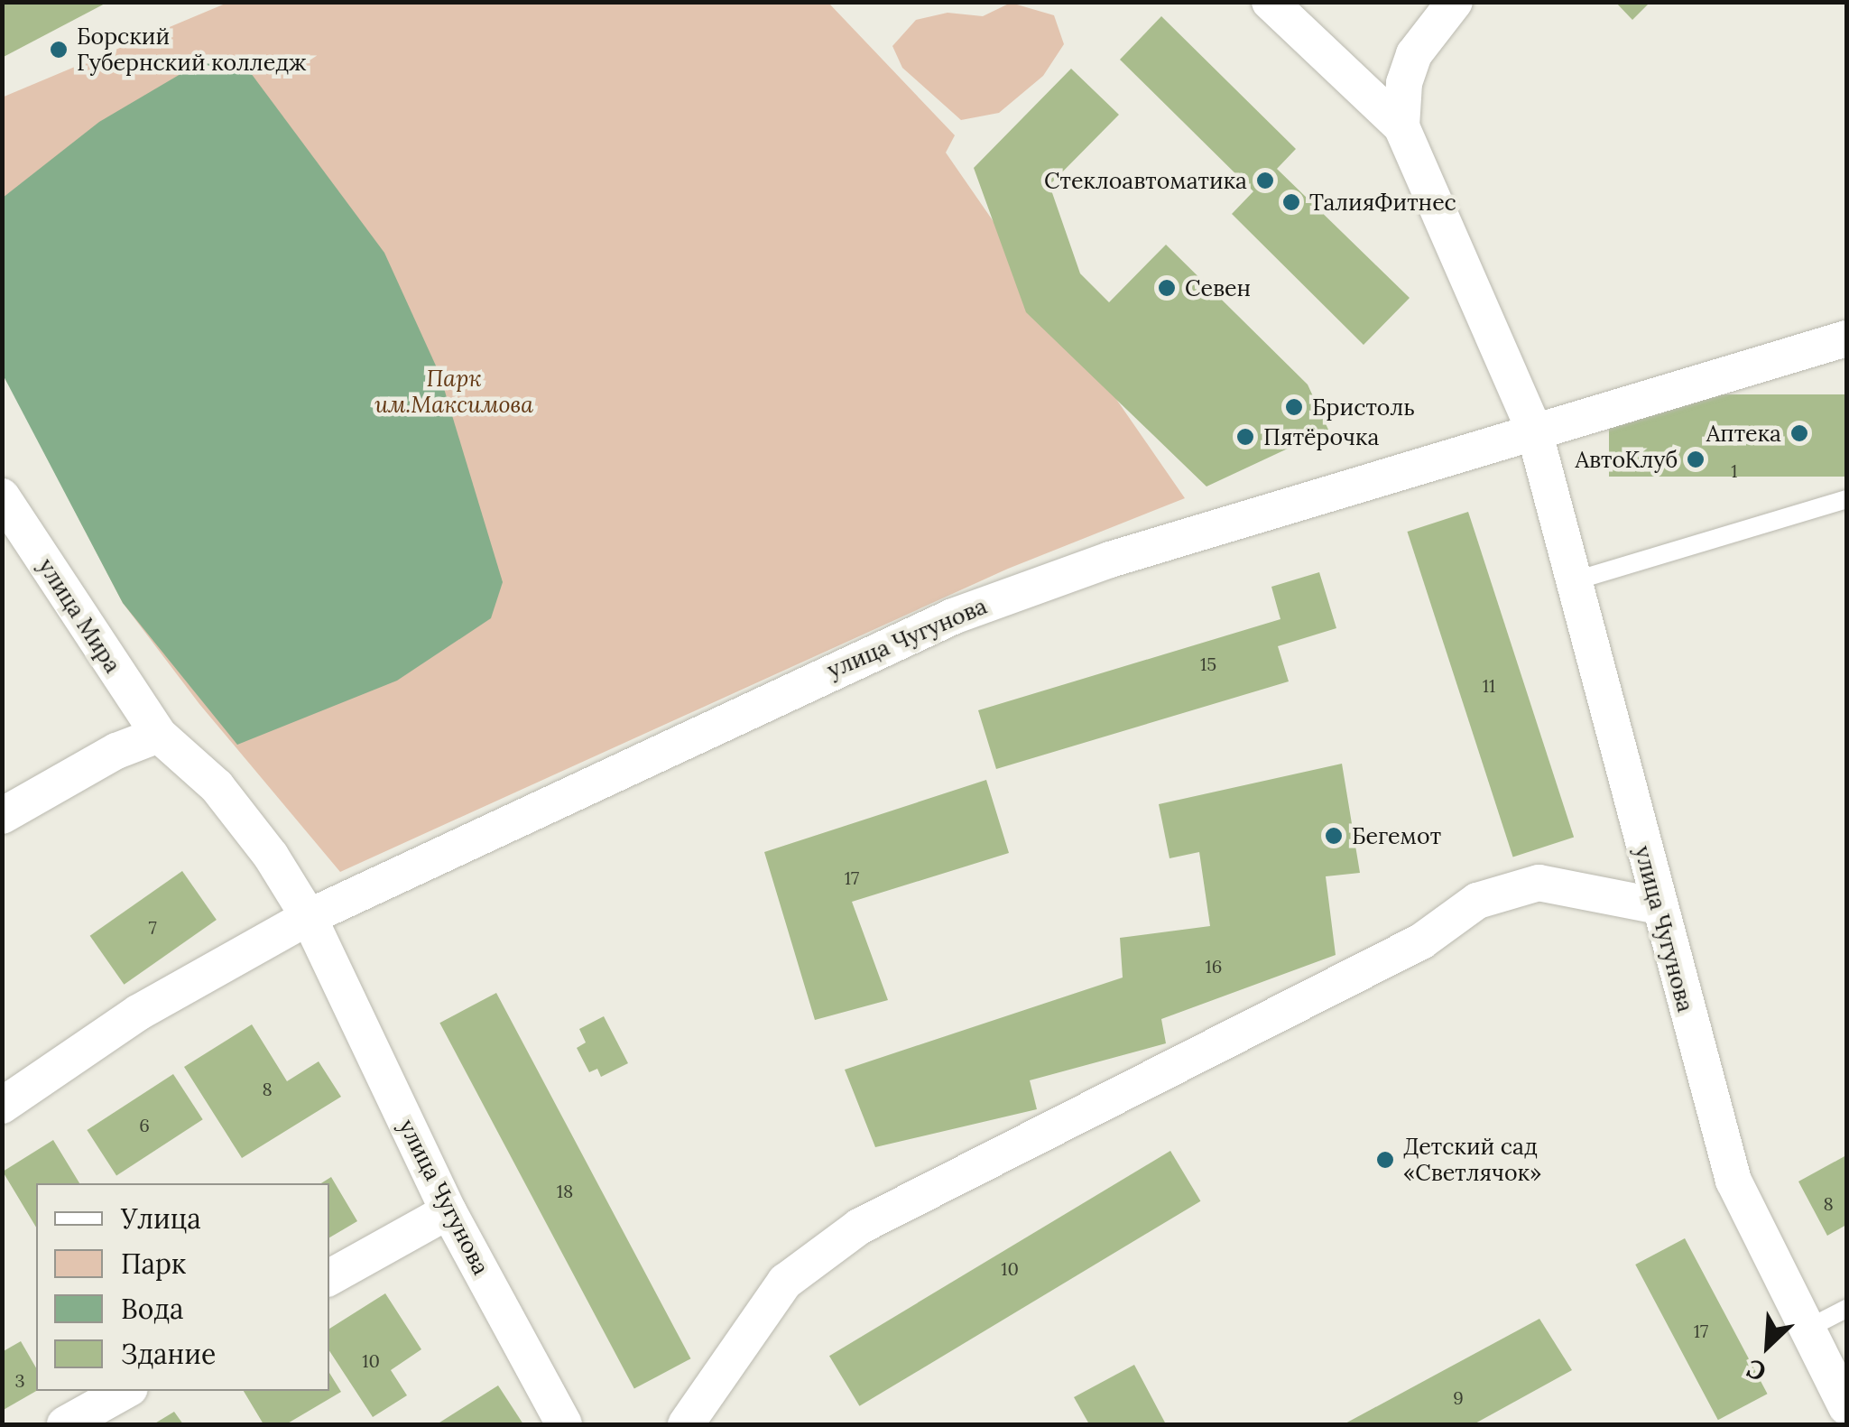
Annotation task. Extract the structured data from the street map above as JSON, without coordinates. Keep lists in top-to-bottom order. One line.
{"streets":{"street":["улица Мира","улица Чугунова"]},"crossings":[["улица Мира","улица Чугунова"]],"parks":["Парк им.Максимова"],"places":["Борский Губернский колледж","Стеклоавтоматика","ТалияФитнес","Севен","Бристоль","Аптека","Пятёрочка","АвтоКлуб","Бегемот","Детский сад «Светлячок»"],"house_numbers":["1","15","11","17","7","16","8","6","18","8","10","17","10","3","9"],"legend":["Улица","Парк","Вода","Здание"],"north":"bottom left"}
